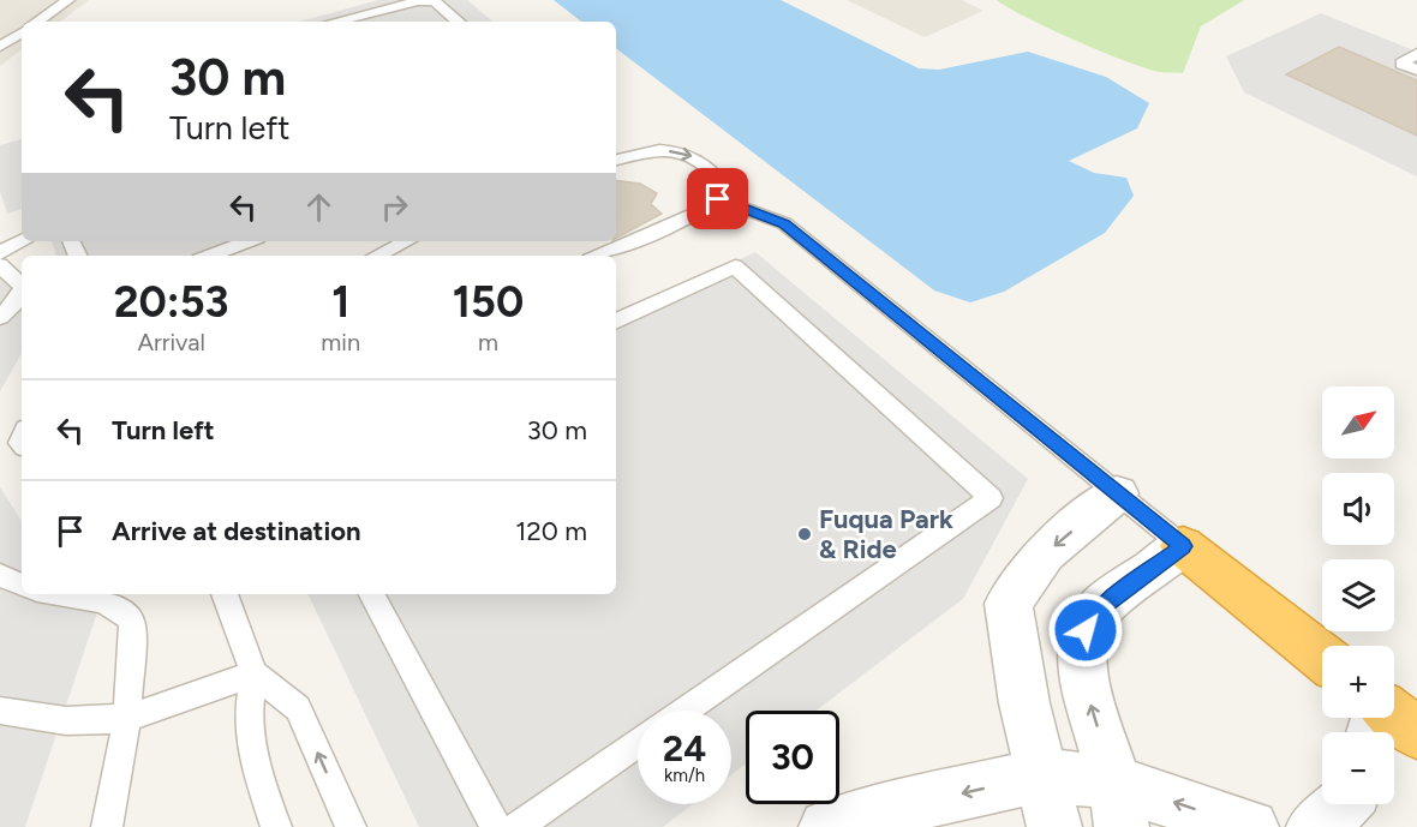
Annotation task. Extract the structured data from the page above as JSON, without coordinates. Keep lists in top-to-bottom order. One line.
{"places":["Fuqua Park & Ride"],"north":"top right","page":{"turn":["30 m","Turn left"],"eta":["20:53","Arrival","1","min","150","m"],"list":[{"name":"Turn left","value":"30 m"},{"name":"Arrive at destination","value":"120 m"}],"map_buttons":["+","−"],"speed":"24 km/h","limit":"30"}}
